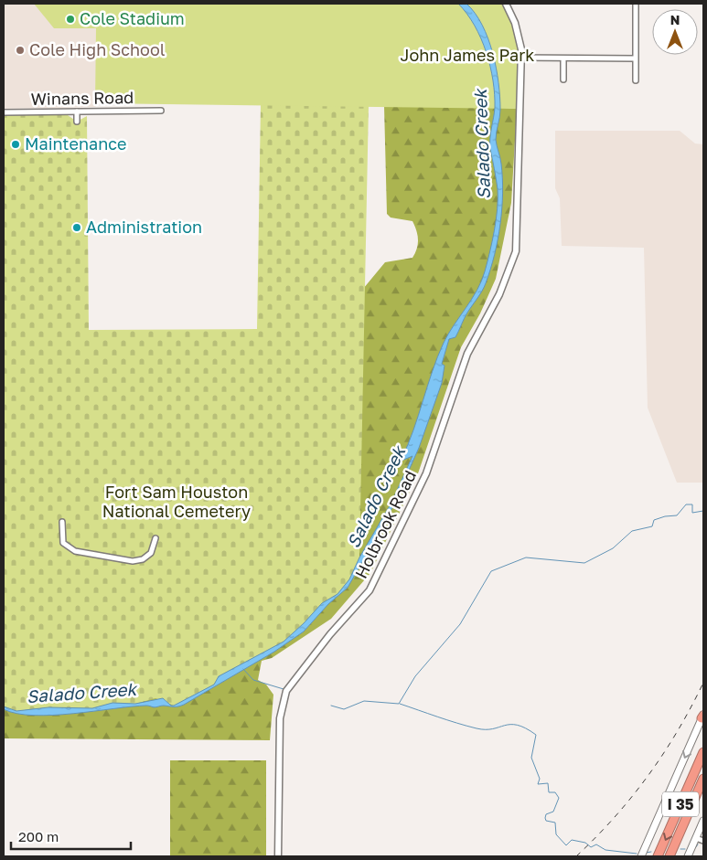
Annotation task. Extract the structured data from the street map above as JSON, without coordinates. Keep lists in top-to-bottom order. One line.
{"streets":{"highway":["I 35"],"street":["Winans Road","Holbrook Road"]},"water":["Salado Creek"],"parks":["John James Park","Fort Sam Houston National Cemetery"],"places":["Cole Stadium","Cole High School","Maintenance","Administration"],"scale_bar":"200 m","north":"top"}
